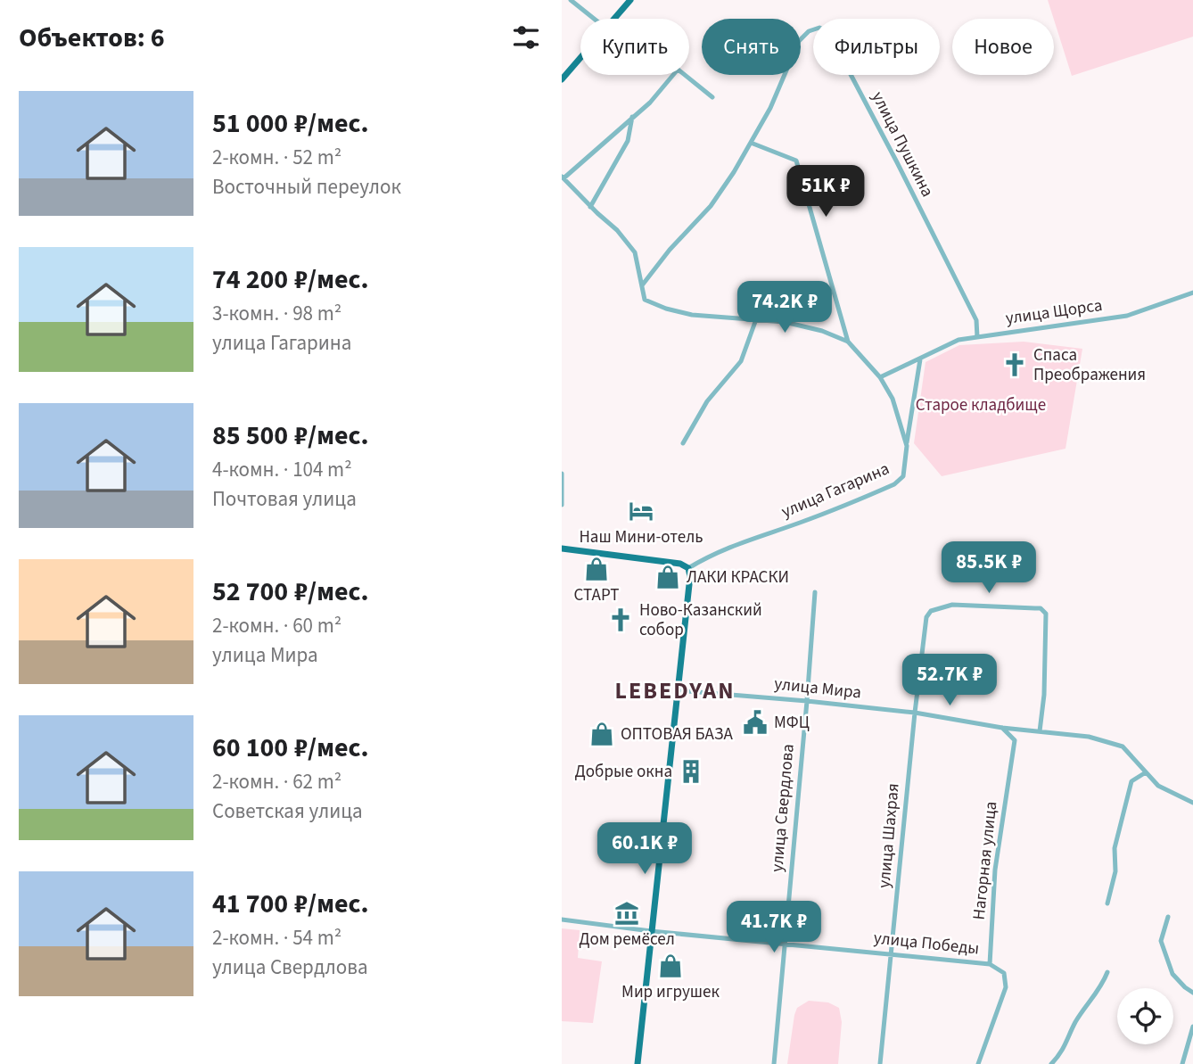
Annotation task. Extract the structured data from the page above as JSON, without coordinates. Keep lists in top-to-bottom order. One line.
{"streets":{"street":["улица Пушкина","улица Щорса","улица Гагарина","улица Мира","улица Свердлова","улица Шахрая","Нагорная улица","улица Победы"]},"crossings":[["улица Пушкина","улица Щорса"],["улица Щорса","улица Гагарина"],["улица Мира","улица Свердлова"],["улица Мира","улица Шахрая"],["улица Мира","Нагорная улица"],["улица Свердлова","улица Победы"],["улица Шахрая","улица Победы"],["Нагорная улица","улица Победы"]],"districts":["LEBEDYAN"],"parks":["Старое кладбище"],"places":{"church":["Спаса Преображения","Ново-Казанский собор"],"hotel":["Наш Мини-отель"],"shop":["СТАРТ","ЛАКИ КРАСКИ","ОПТОВАЯ БАЗА","Мир игрушек"],"public building":["МФЦ"],"building":["Добрые окна"],"museum":["Дом ремёсел"]},"page":{"heading":"Объектов: 6","chip":["Купить","Снять","Фильтры","Новое"],"list":[{"name":"51 000 ₽/мес.","note":"2-комн. · 52 m² · Восточный переулок"},{"name":"74 200 ₽/мес.","note":"3-комн. · 98 m² · улица Гагарина"},{"name":"85 500 ₽/мес.","note":"4-комн. · 104 m² · Почтовая улица"},{"name":"52 700 ₽/мес.","note":"2-комн. · 60 m² · улица Мира"},{"name":"60 100 ₽/мес.","note":"2-комн. · 62 m² · Советская улица"},{"name":"41 700 ₽/мес.","note":"2-комн. · 54 m² · улица Свердлова"}],"price":["51K ₽","74.2K ₽","85.5K ₽","52.7K ₽","60.1K ₽","41.7K ₽"]}}
